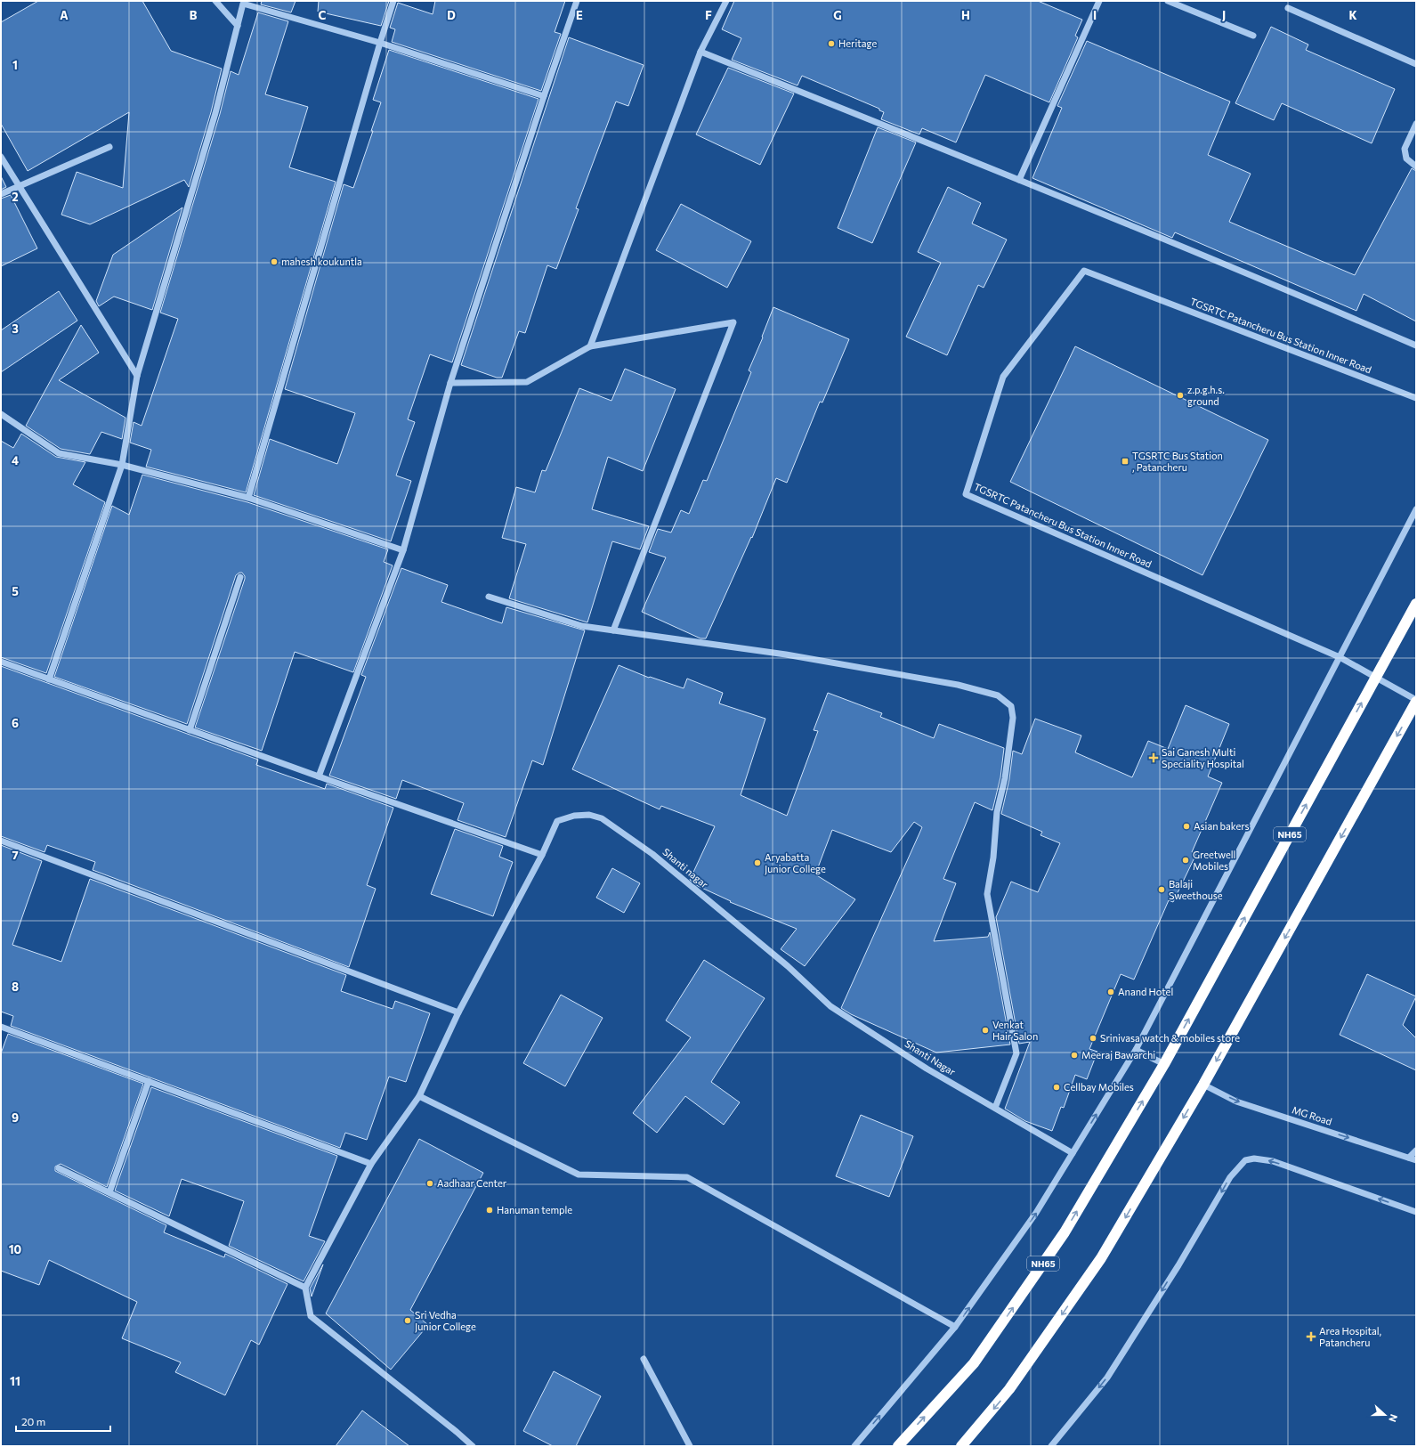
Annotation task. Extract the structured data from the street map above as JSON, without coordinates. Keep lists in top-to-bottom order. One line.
{"streets":{"highway":["NH65"],"street":["TGSRTC Patancheru Bus Station Inner Road","Shanti nagar","Shanti Nagar","MG Road"]},"crossings":[["TGSRTC Patancheru Bus Station Inner Road","NH65"],["Shanti nagar","Shanti Nagar"]],"one_way":["MG Road"],"places":{"other":["Heritage","mahesh koukuntla","z.p.g.h.s. ground","Asian bakers","Greetwell Mobiles","Aryabatta Junior College","Balaji Sweethouse","Anand Hotel","Venkat Hair Salon","Srinivasa watch & mobiles store","Meeraj Bawarchi","Cellbay Mobiles","Aadhaar Center","Hanuman temple","Sri Vedha Junior College"],"transit":["TGSRTC Bus Station , Patancheru"],"health":["Sai Ganesh Multi Speciality Hospital","Area Hospital, Patancheru"]},"scale_bar":"20 m","north":"right","grid":{"columns":["A","B","C","D","E","F","G","H","I","J","K"],"rows":["1","2","3","4","5","6","7","8","9","10","11"]}}
